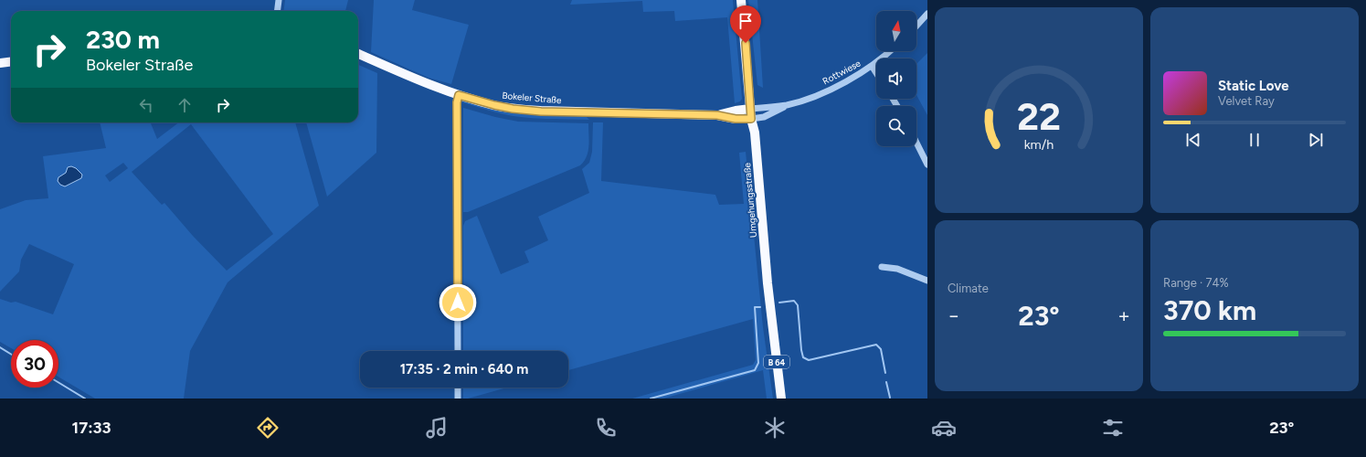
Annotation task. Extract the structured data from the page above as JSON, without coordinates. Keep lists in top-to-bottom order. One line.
{"streets":{"main road":["Bokeler Straße","Umgehungsstraße","B 64"],"street":["Rottwiese"]},"crossings":[["Rottwiese","Bokeler Straße"],["Rottwiese","Umgehungsstraße"],["Bokeler Straße","Umgehungsstraße"]],"north":"top","page":{"turn":["230 m","Bokeler Straße"],"song":["Static Love","Velvet Ray"],"tile":["Climate",["Range · 74%","370 km"]],"heat":["−","23°","+"],"limit":"30","trip":"17:35 · 2 min · 640 m","tabs":["17:33","23°"],"gauge":["22","km/h"]}}
